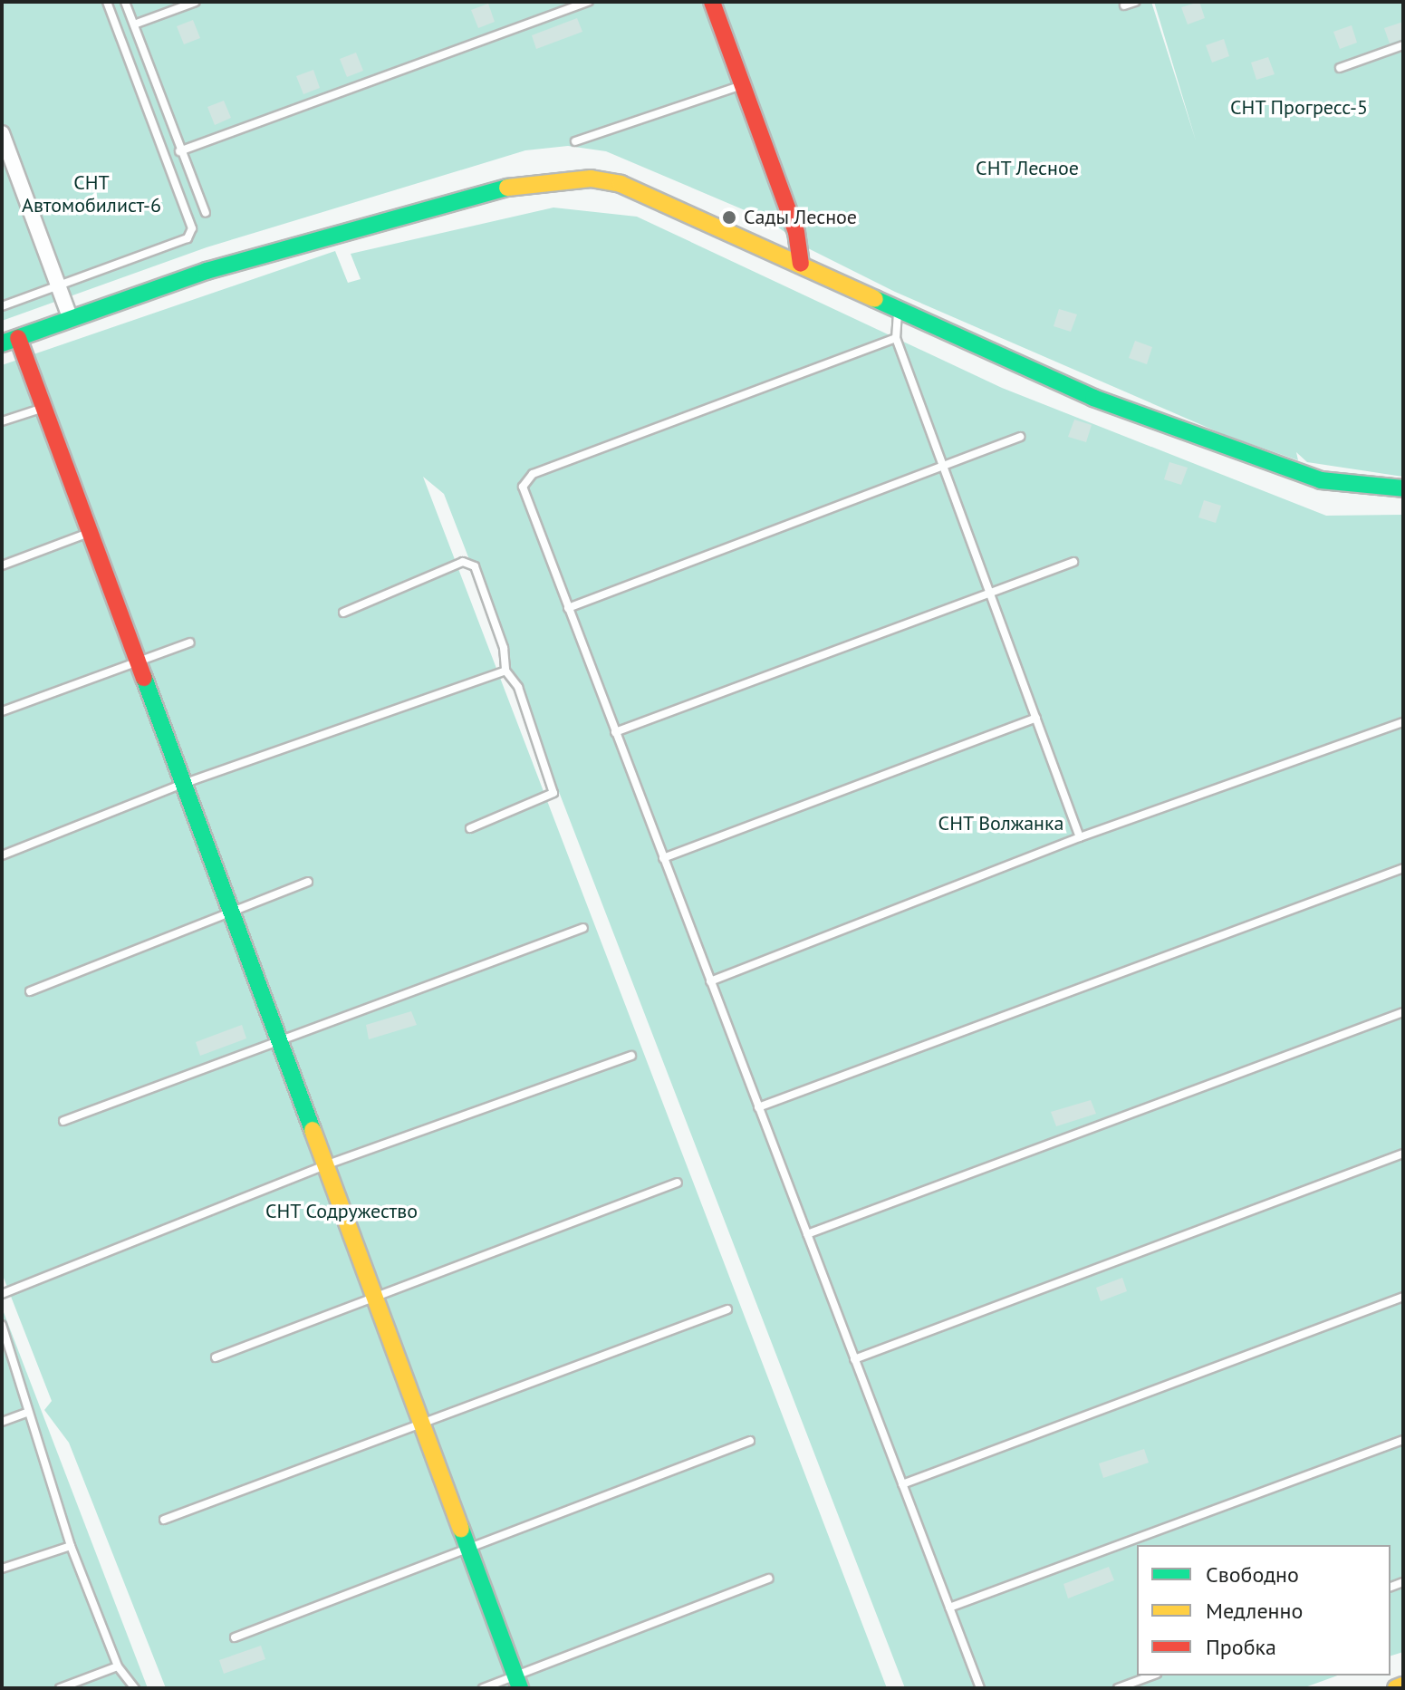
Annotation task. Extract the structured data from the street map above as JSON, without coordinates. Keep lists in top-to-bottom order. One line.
{"parks":["СНТ Прогресс-5","СНТ Лесное","СНТ Автомобилист-6","СНТ Волжанка","СНТ Содружество"],"places":["Сады Лесное"],"legend":["Свободно","Медленно","Пробка"]}
